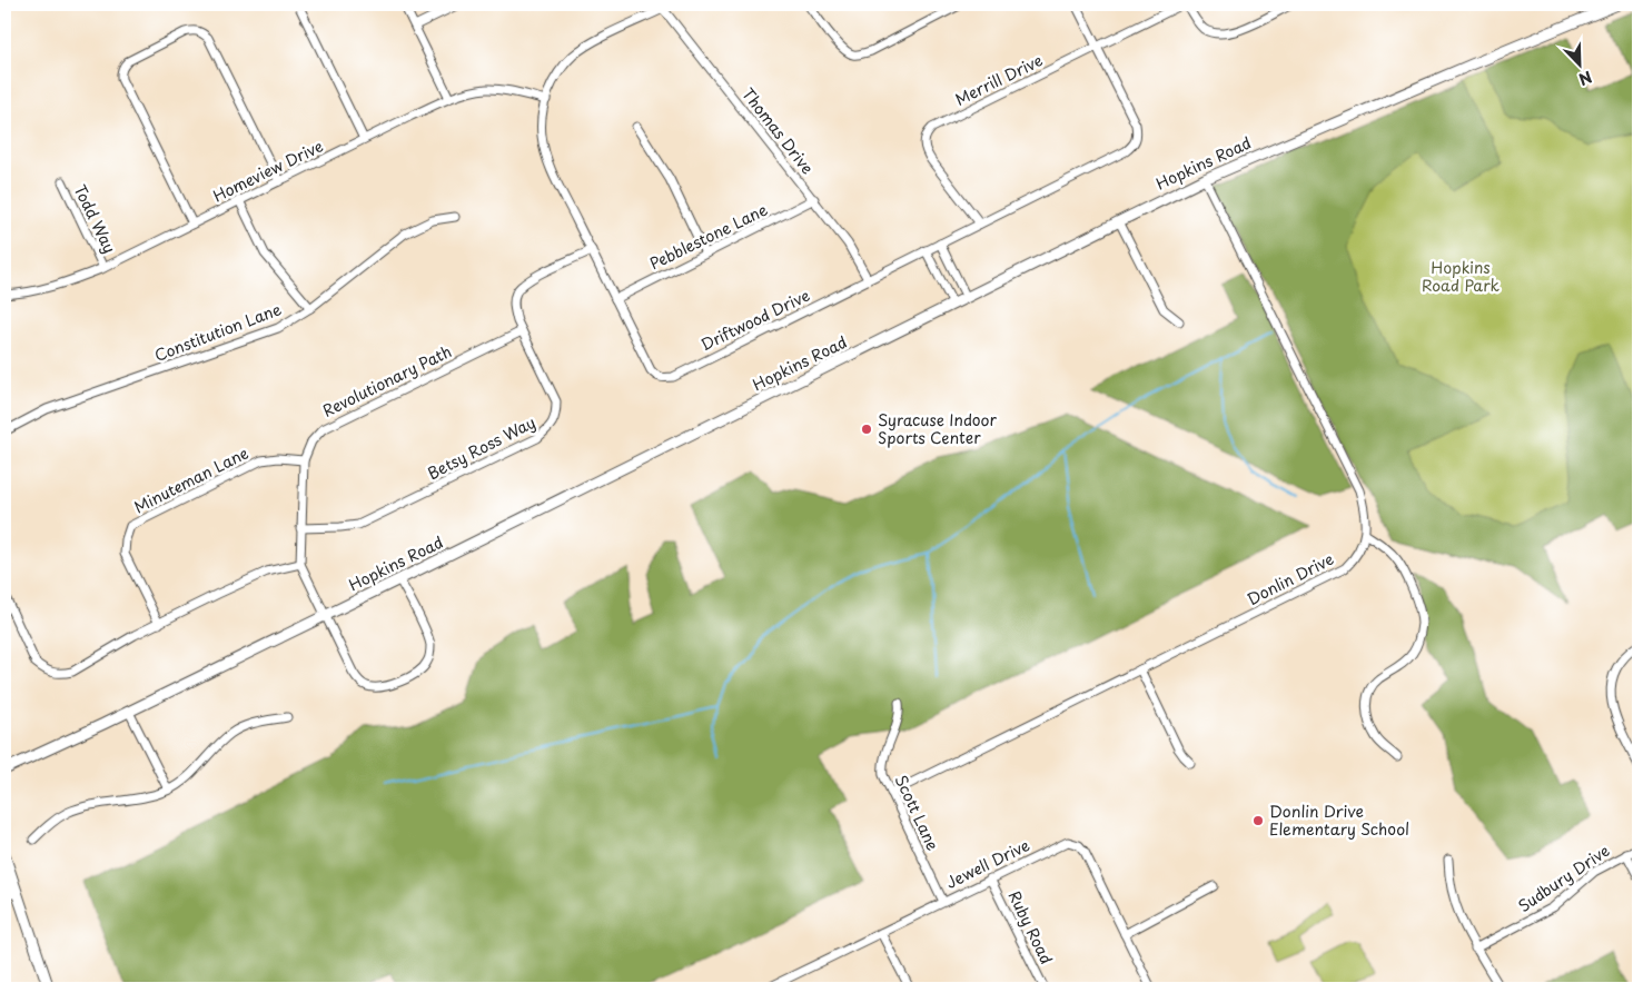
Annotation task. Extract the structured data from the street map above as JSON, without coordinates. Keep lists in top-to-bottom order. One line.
{"streets":{"street":["Merrill Drive","Thomas Drive","Hopkins Road","Homeview Drive","Todd Way","Pebblestone Lane","Driftwood Drive","Constitution Lane","Revolutionary Path","Betsy Ross Way","Minuteman Lane","Donlin Drive","Scott Lane","Jewell Drive","Sudbury Drive","Ruby Road"]},"crossings":[["Merrill Drive","Driftwood Drive"],["Thomas Drive","Pebblestone Lane"],["Thomas Drive","Driftwood Drive"],["Hopkins Road","Revolutionary Path"],["Hopkins Road","Donlin Drive"],["Homeview Drive","Todd Way"],["Homeview Drive","Driftwood Drive"],["Pebblestone Lane","Driftwood Drive"],["Driftwood Drive","Betsy Ross Way"],["Revolutionary Path","Betsy Ross Way"],["Revolutionary Path","Minuteman Lane"],["Donlin Drive","Scott Lane"],["Scott Lane","Jewell Drive"],["Jewell Drive","Ruby Road"]],"parks":["Hopkins Road Park"],"places":["Syracuse Indoor Sports Center","Donlin Drive Elementary School"],"north":"bottom right"}
